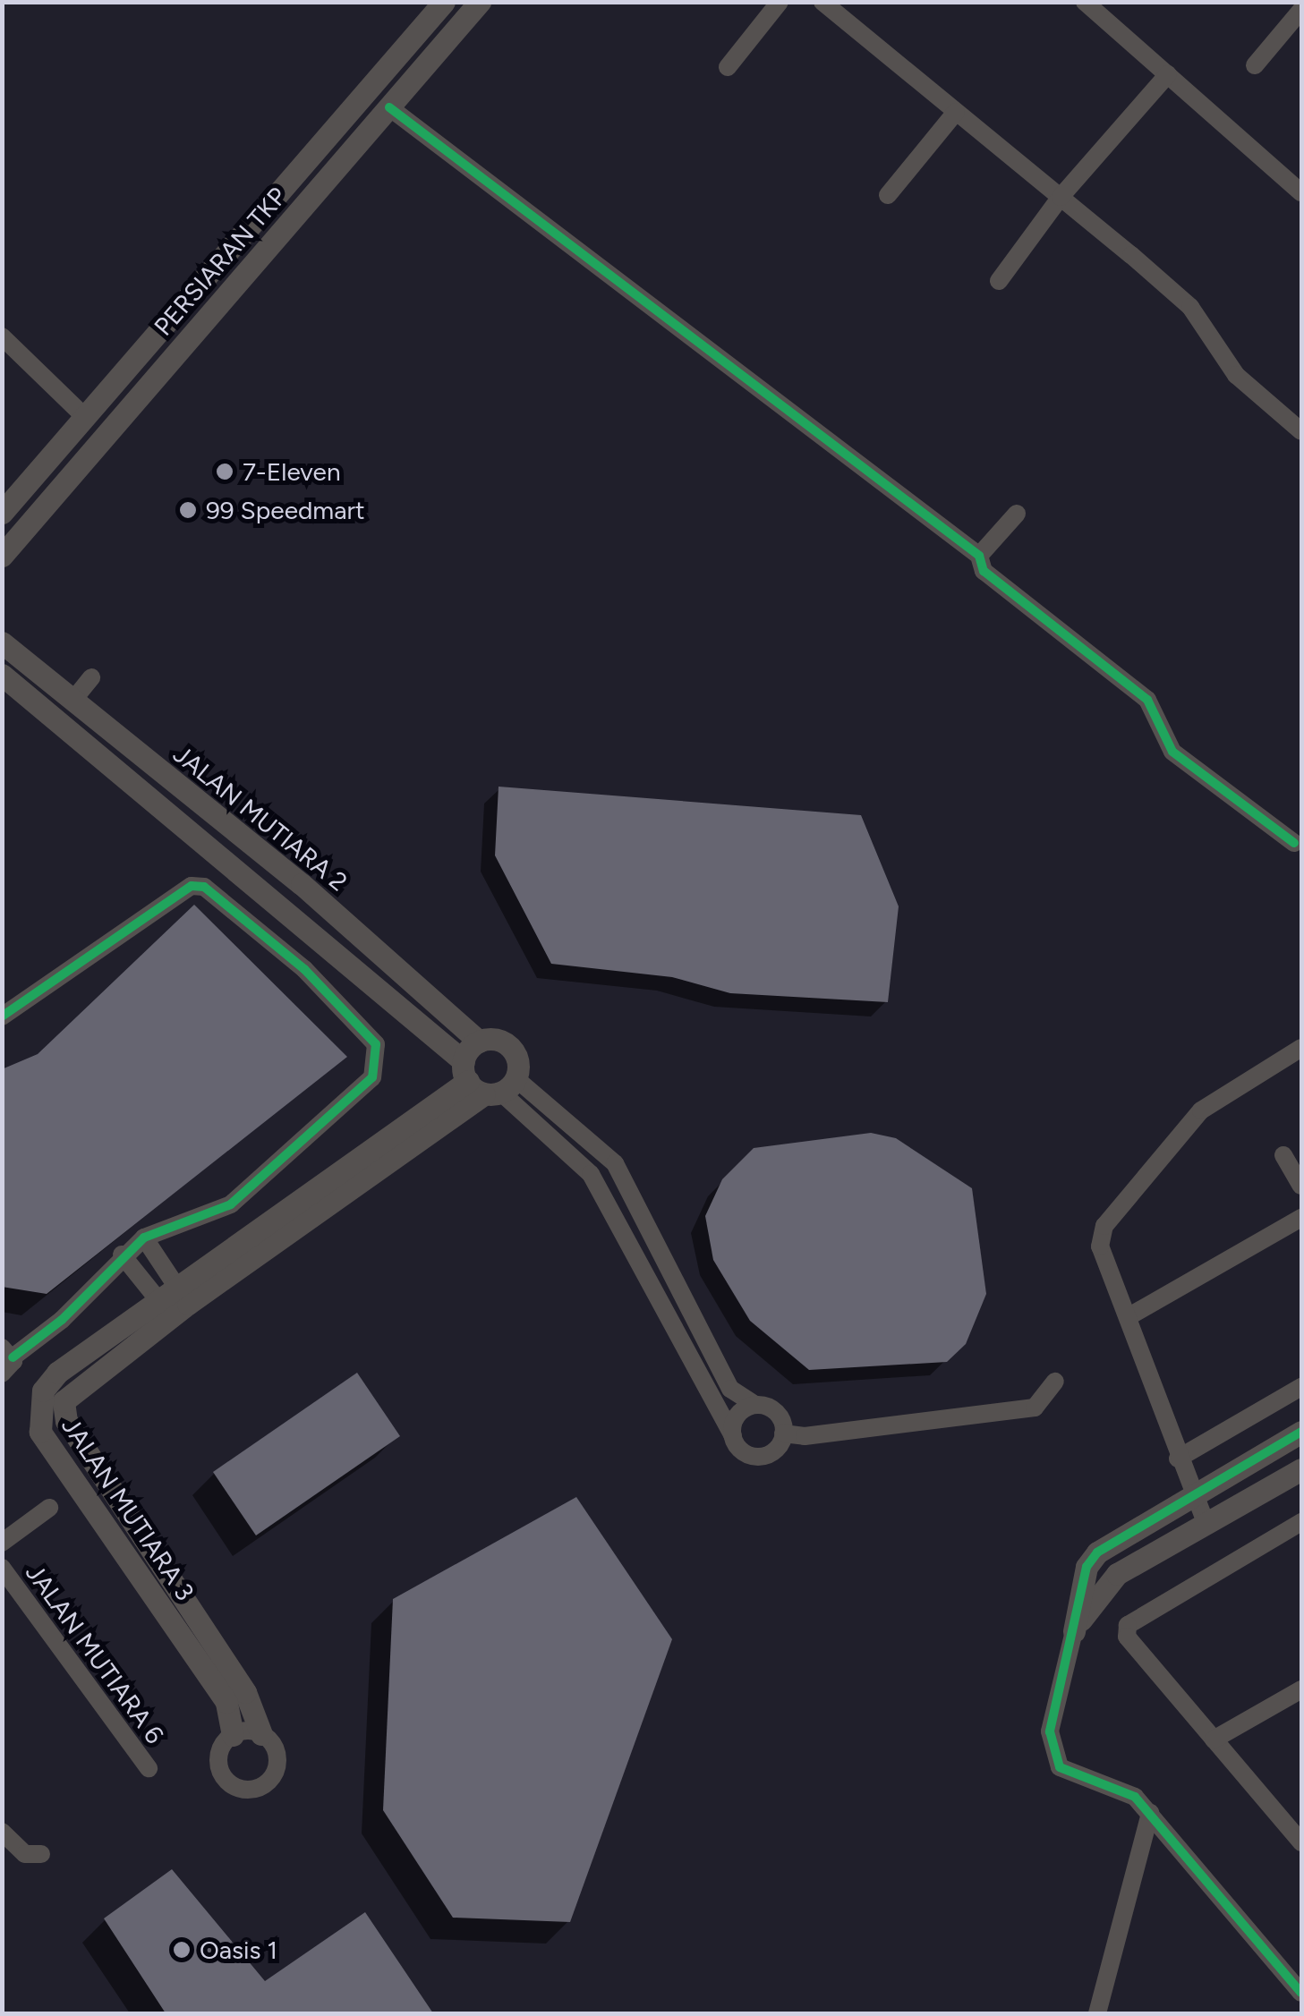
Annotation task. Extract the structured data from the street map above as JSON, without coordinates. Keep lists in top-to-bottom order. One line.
{"streets":{"street":["PERSIARAN TKP","JALAN MUTIARA 2","JALAN MUTIARA 3","JALAN MUTIARA 6"]},"crossings":[["JALAN MUTIARA 2","JALAN MUTIARA 3"]],"places":["7-Eleven","99 Speedmart","Oasis 1"]}
